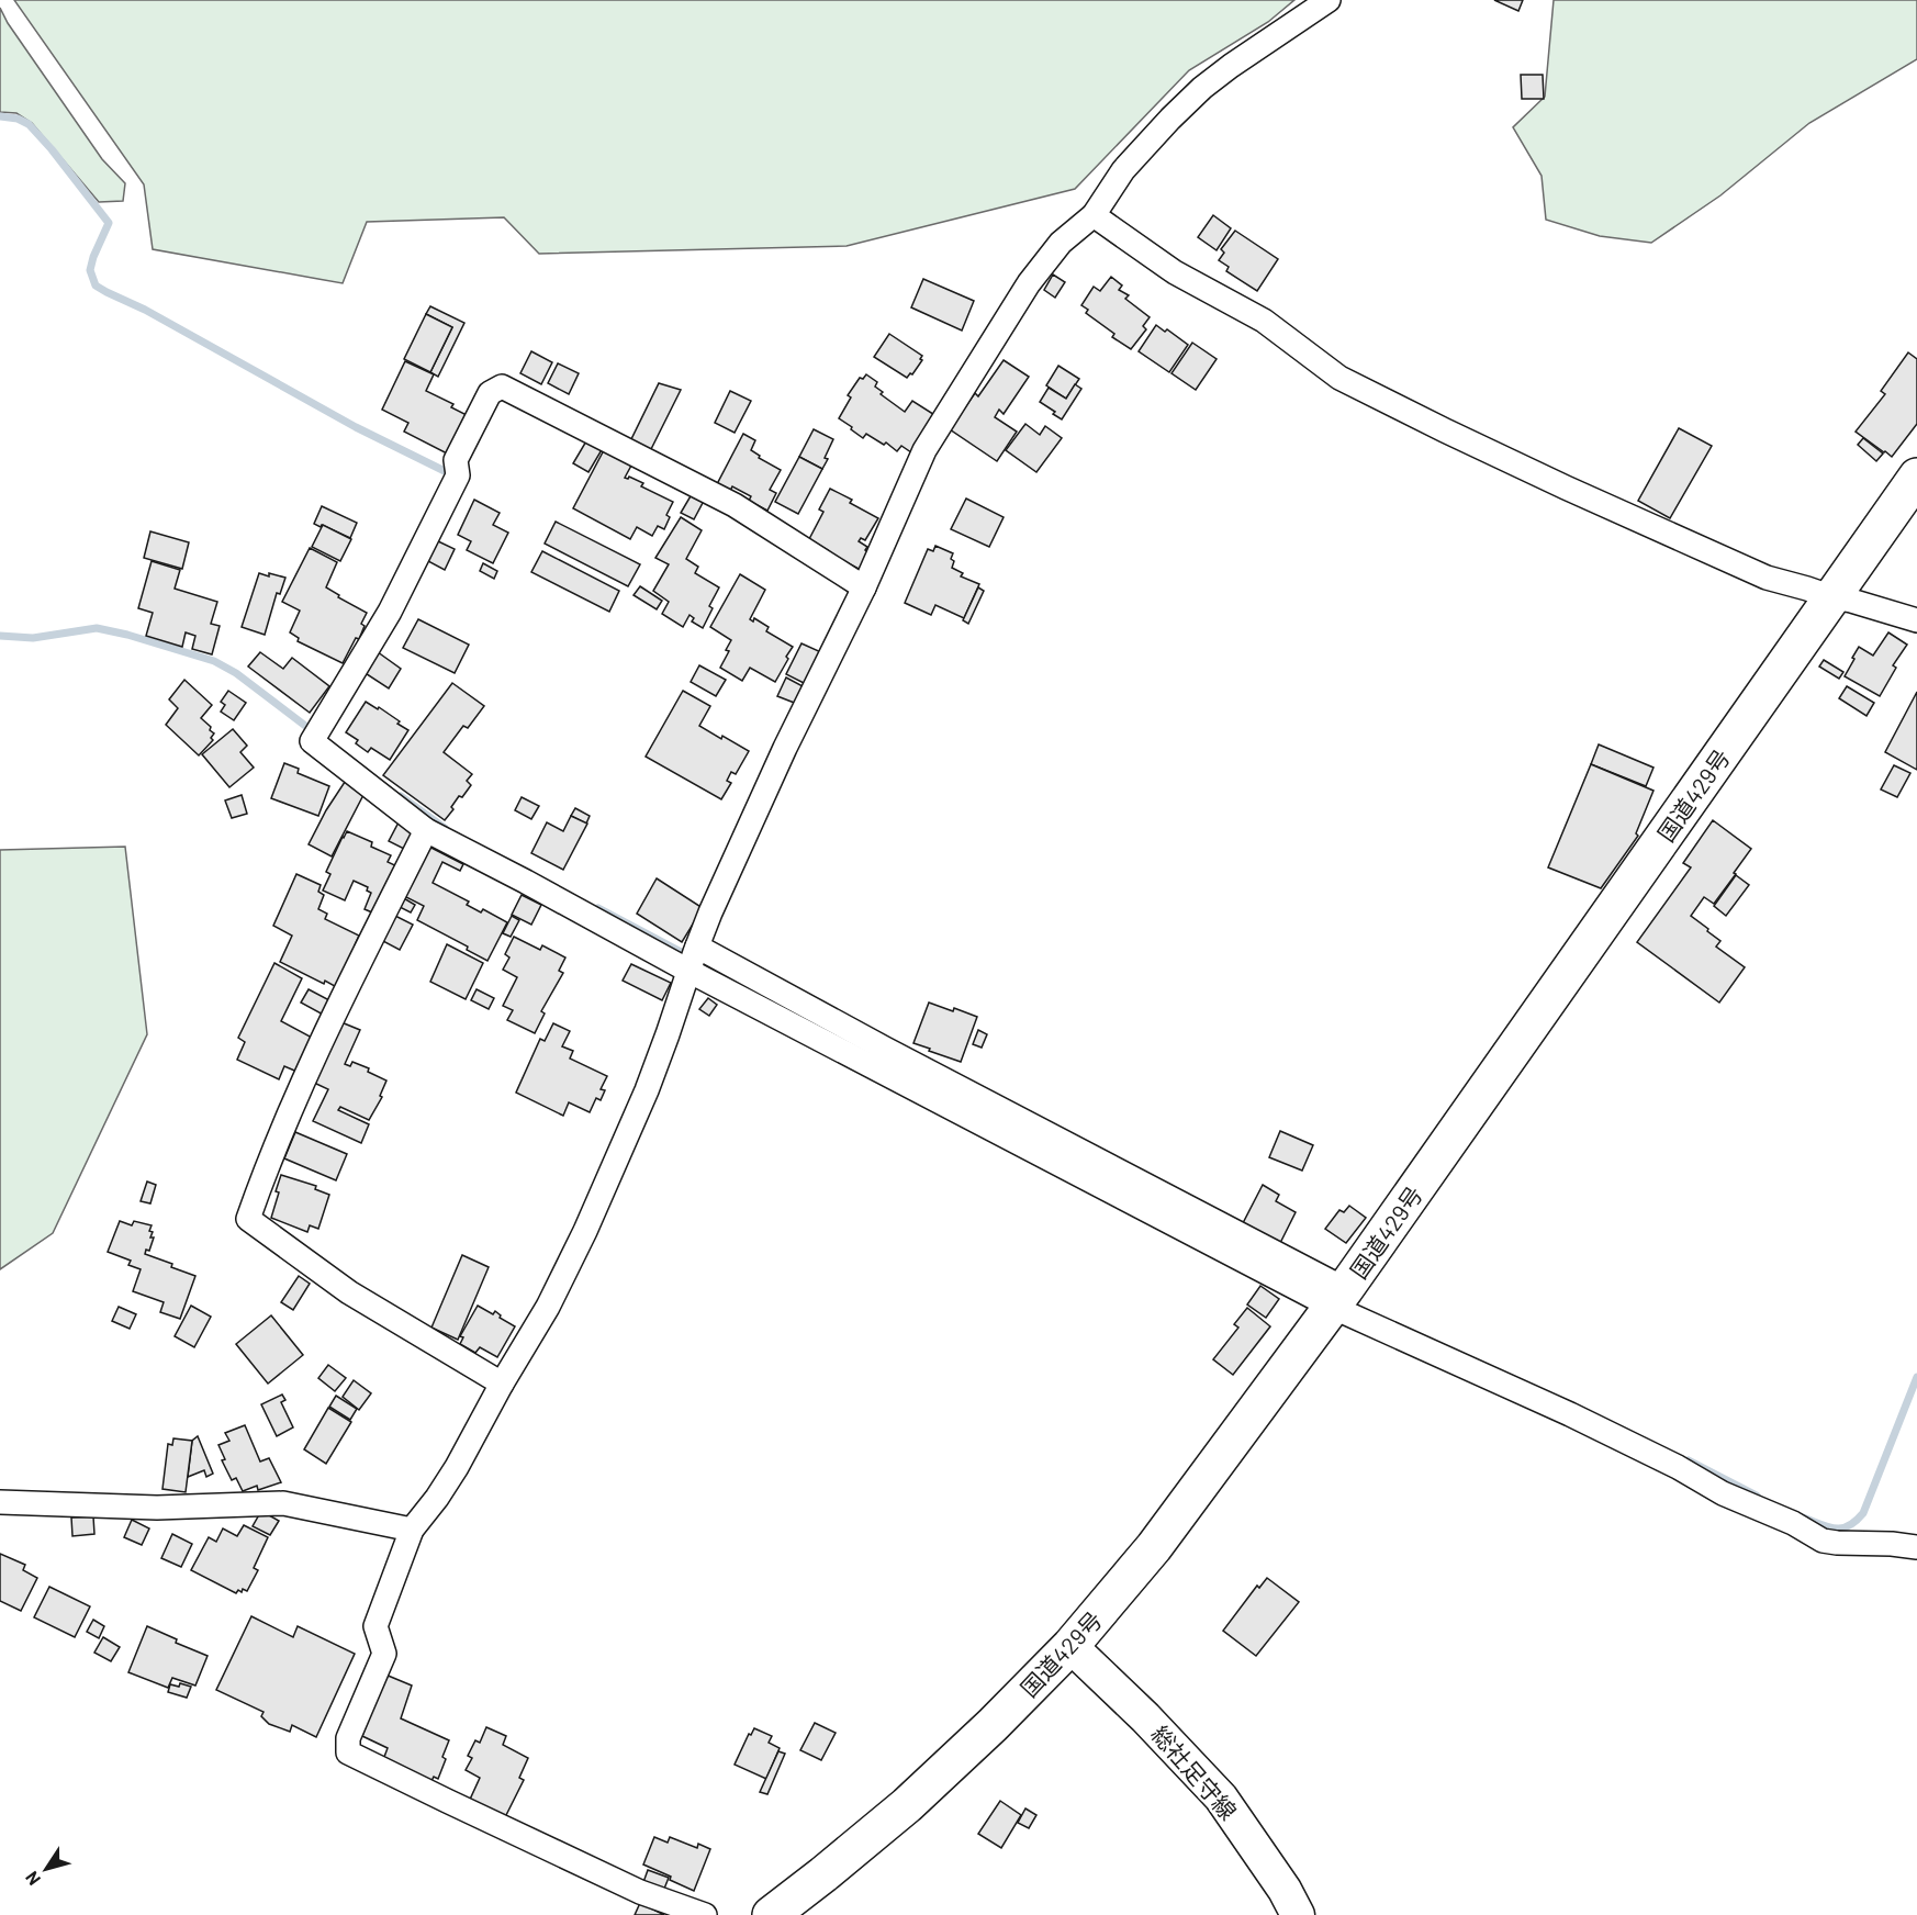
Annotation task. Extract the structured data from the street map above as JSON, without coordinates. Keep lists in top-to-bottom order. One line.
{"streets":{"highway":["国道429号"],"main road":["総社足守線"]},"crossings":[["国道429号","総社足守線"]],"north":"bottom left"}
